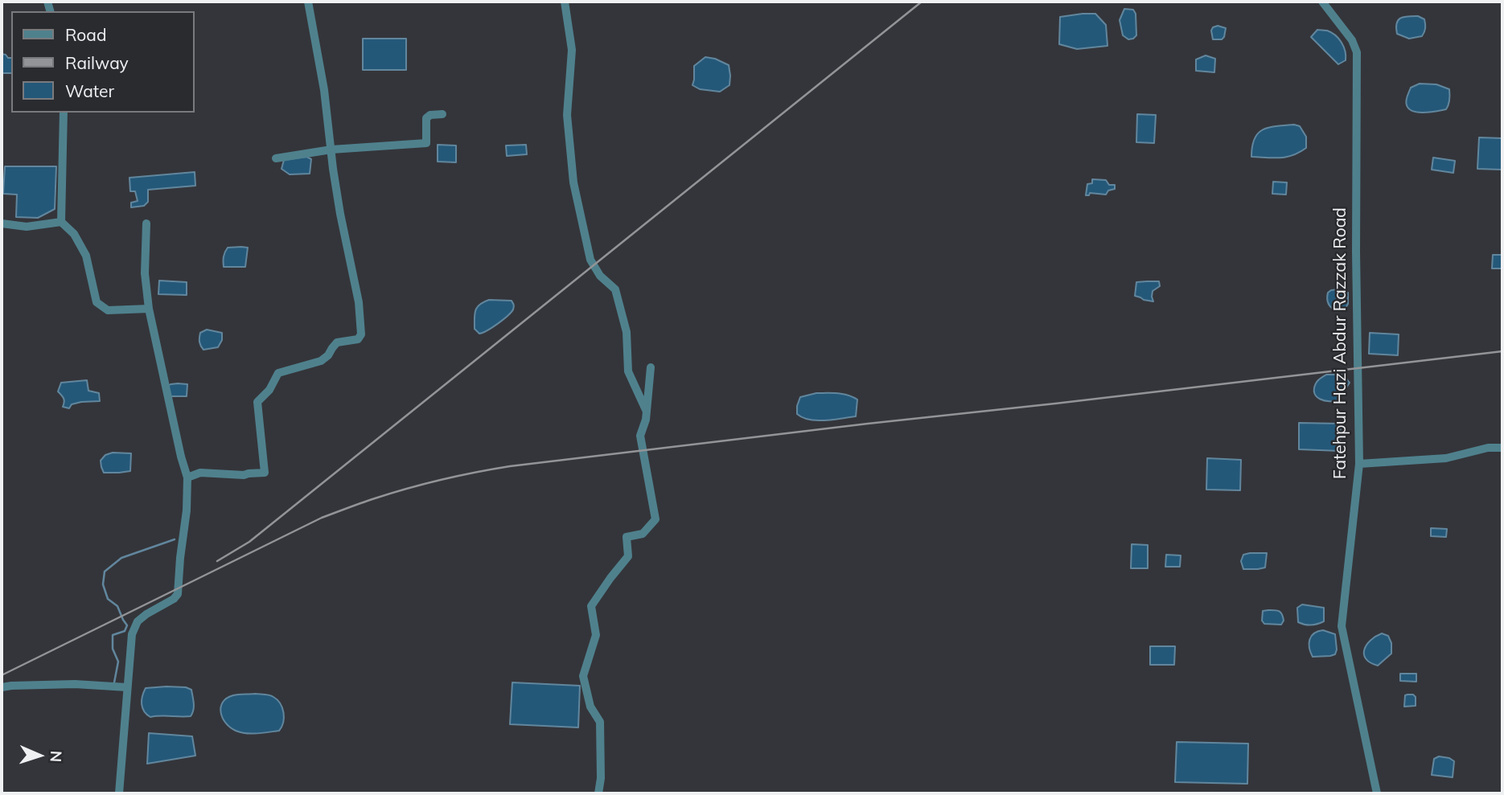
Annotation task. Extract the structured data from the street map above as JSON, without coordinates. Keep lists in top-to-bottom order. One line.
{"streets":{"street":["Fatehpur Hazi Abdur Razzak Road"]},"legend":["Road","Railway","Water"],"north":"right"}
